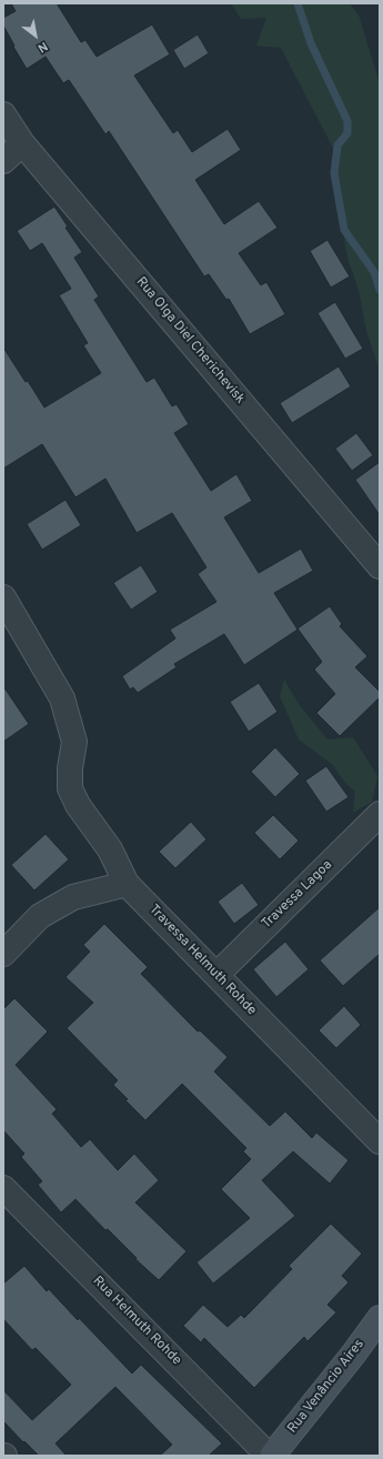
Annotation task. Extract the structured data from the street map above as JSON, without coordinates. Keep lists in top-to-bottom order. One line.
{"streets":{"street":["Rua Olga Diel Cherichevisk","Travessa Lagoa","Travessa Helmuth Rohde","Rua Helmuth Rohde","Rua Venâncio Aires"]},"crossings":[["Travessa Lagoa","Travessa Helmuth Rohde"],["Rua Helmuth Rohde","Rua Venâncio Aires"]],"north":"bottom right"}
